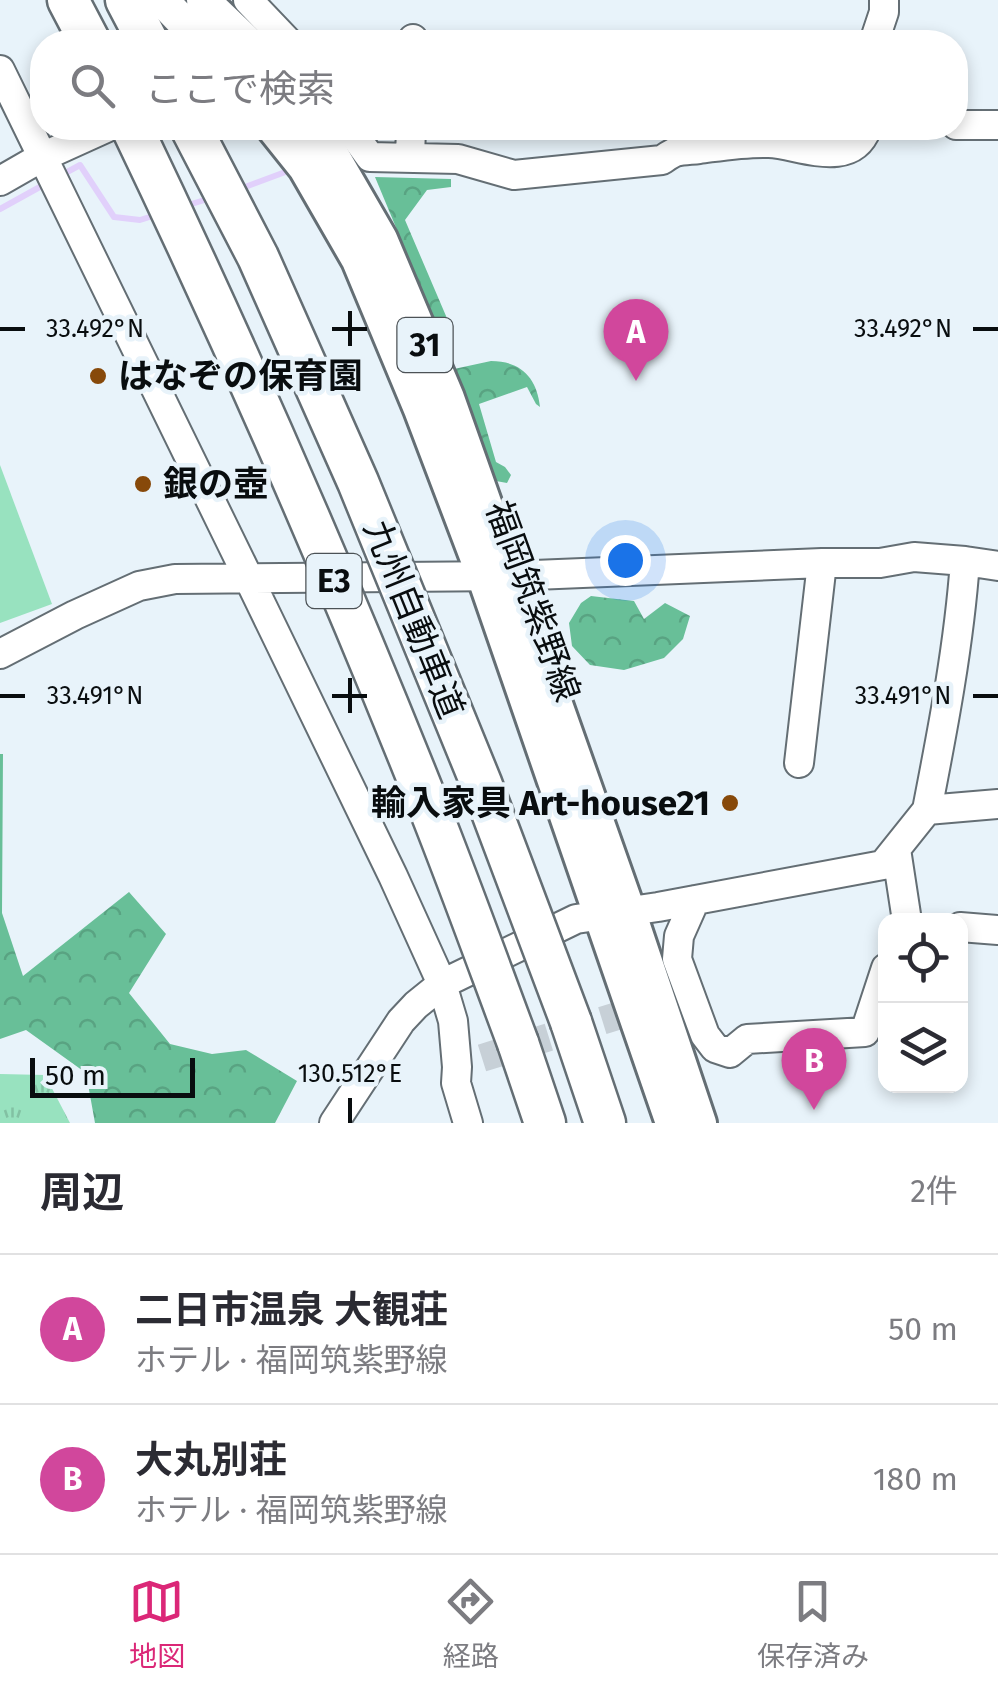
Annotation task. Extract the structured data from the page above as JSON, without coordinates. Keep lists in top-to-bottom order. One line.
{"streets":{"highway":["E3","九州自動車道"],"main road":["31","福岡筑紫野線"]},"places":["はなぞの保育園","銀の壺","輸入家具 Art-house21"],"scale_bar":"50 m","page":{"search":"ここで検索","pins":["A","B"],"scale":"50 m","heading":["周辺","2件"],"list":[{"mark":"A","name":"二日市温泉 大観荘","note":"ホテル · 福岡筑紫野線","value":"50 m"},{"mark":"B","name":"大丸別荘","note":"ホテル · 福岡筑紫野線","value":"180 m"}],"nav":["地図","経路","保存済み"]},"coordinates":["33.492°N","33.491°N","130.512°E"]}
